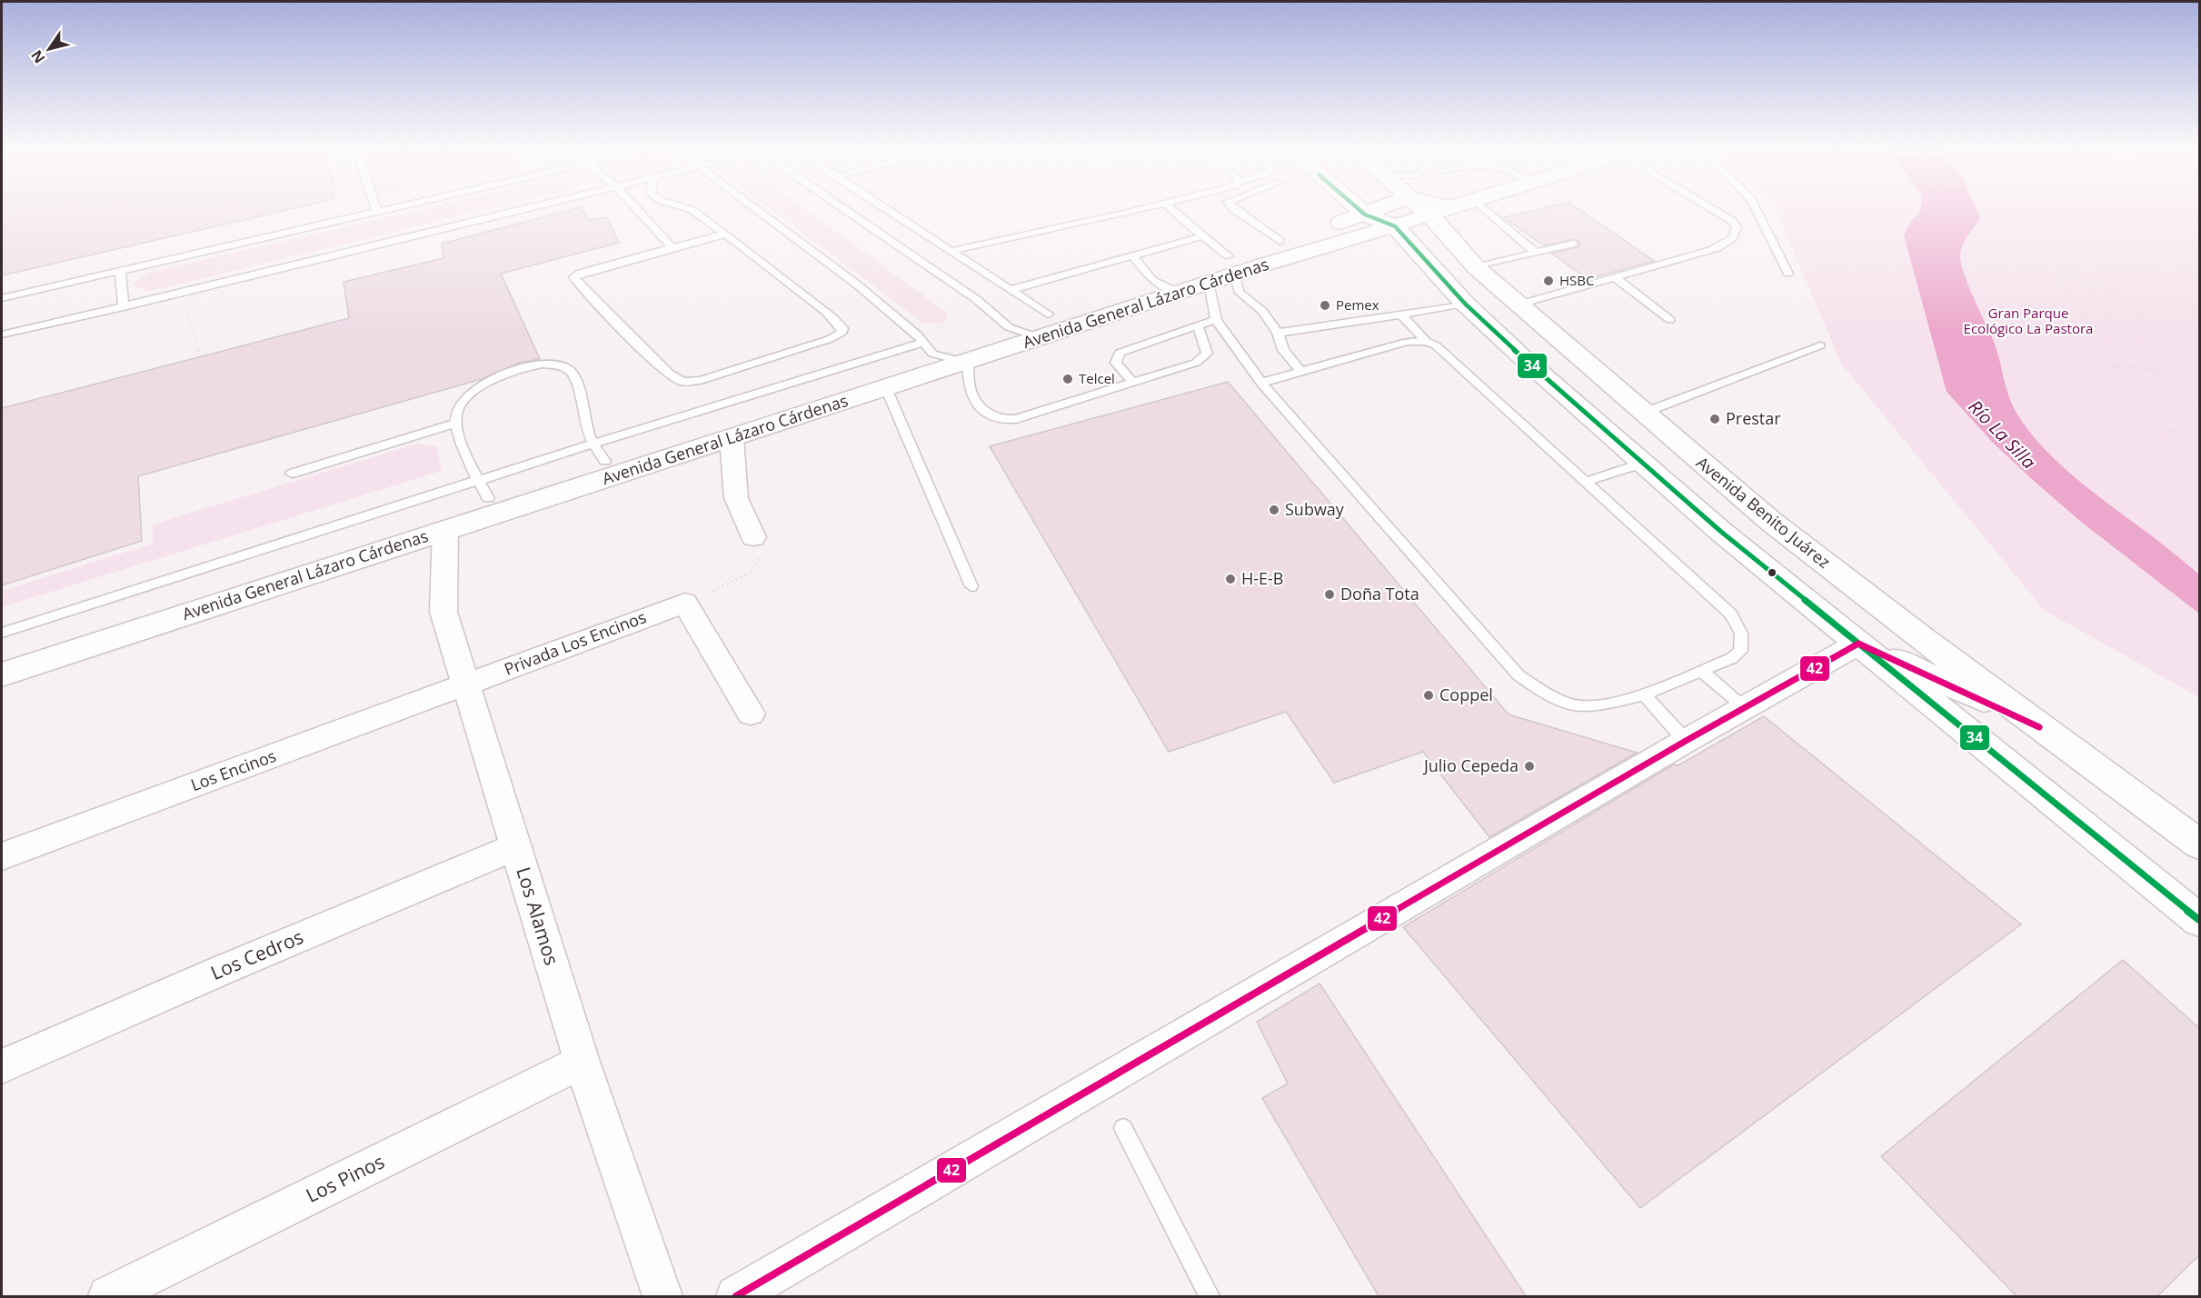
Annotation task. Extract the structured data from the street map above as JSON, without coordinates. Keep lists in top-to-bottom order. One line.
{"streets":{"street":["Avenida General Lázaro Cárdenas","Avenida Benito Juárez","Privada Los Encinos","Los Encinos","Los Alamos","Los Cedros","Los Pinos"]},"crossings":[["Avenida General Lázaro Cárdenas","Avenida Benito Juárez"],["Avenida General Lázaro Cárdenas","Los Alamos"],["Privada Los Encinos","Los Encinos"],["Privada Los Encinos","Los Alamos"],["Los Encinos","Los Alamos"],["Los Alamos","Los Cedros"],["Los Alamos","Los Pinos"]],"water":["Río La Silla"],"parks":["Gran Parque Ecológico La Pastora"],"places":["HSBC","Pemex","Telcel","Prestar","Subway","H-E-B","Doña Tota","Coppel","Julio Cepeda"],"lines":["transit line 34","transit line 42"],"north":"bottom left"}
